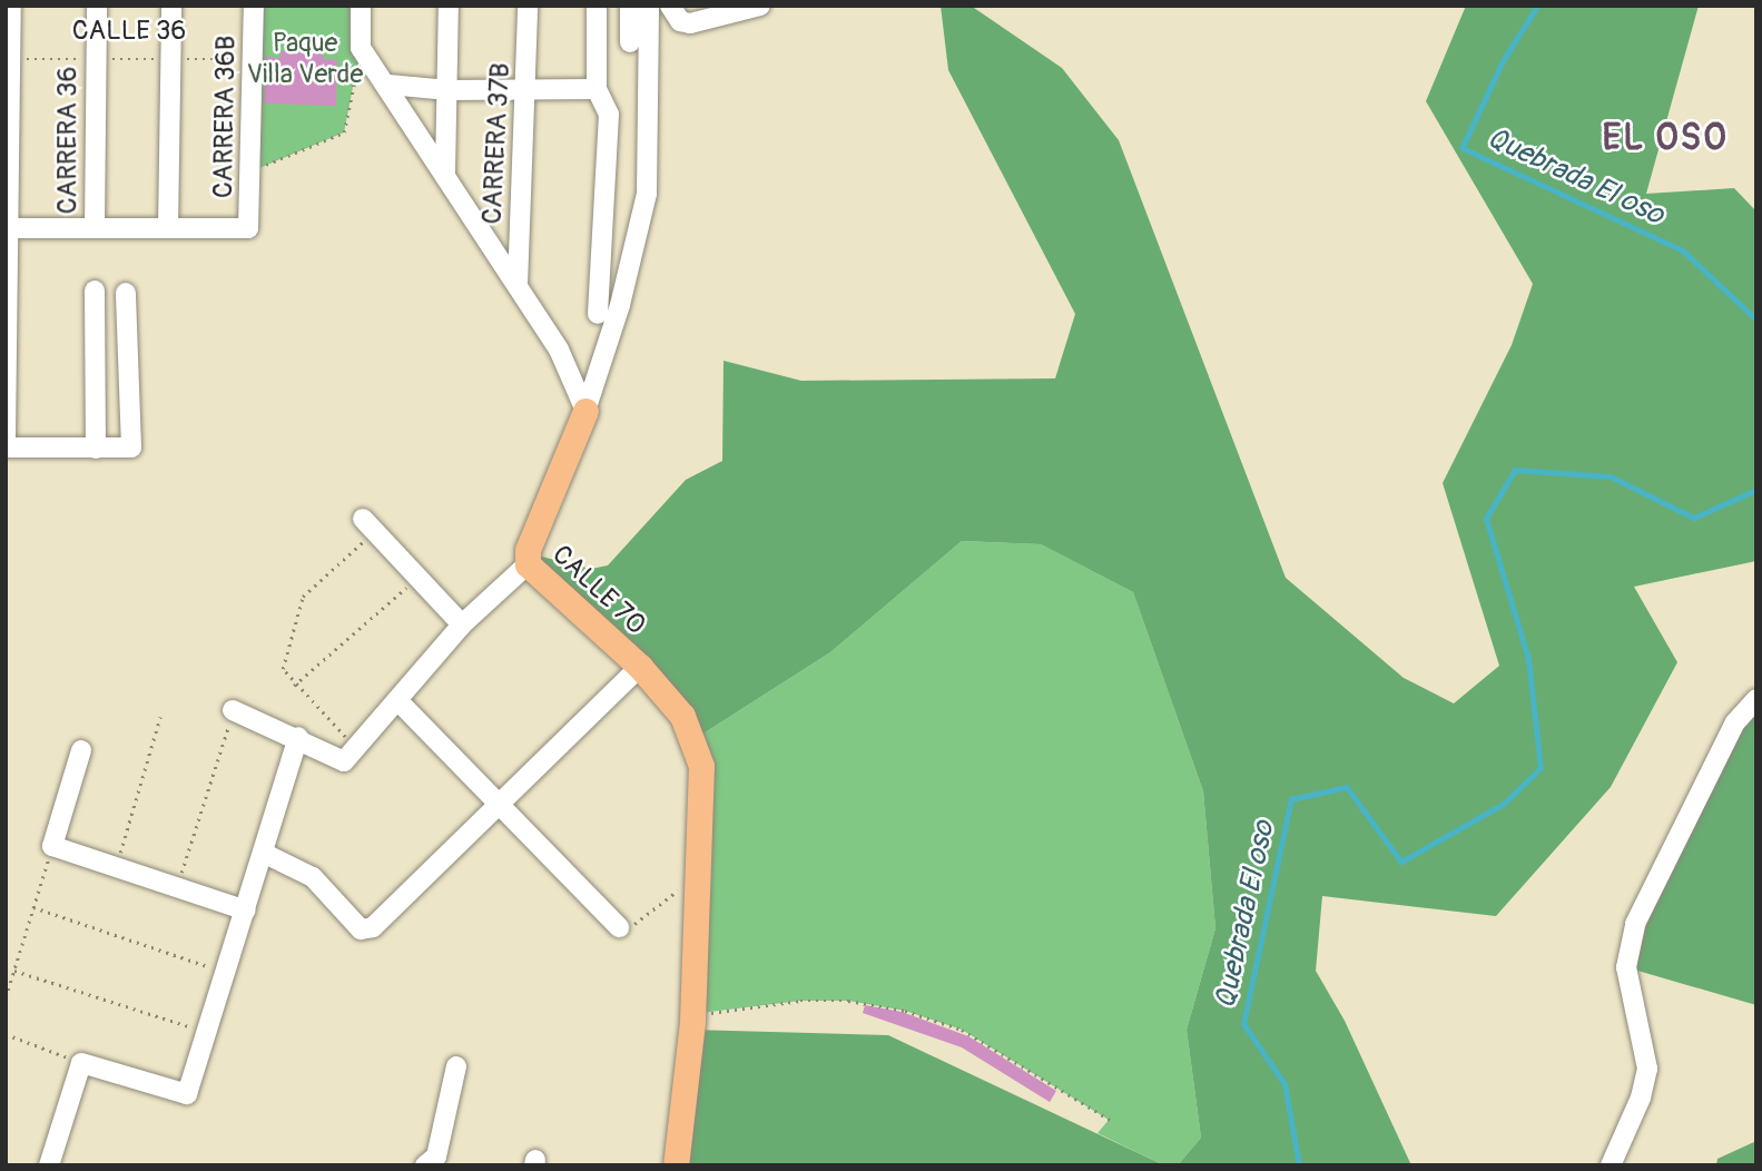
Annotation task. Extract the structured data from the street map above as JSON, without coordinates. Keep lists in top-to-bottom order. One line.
{"streets":{"main road":["CALLE 70"],"street":["CARRERA 36B","CARRERA 36","CARRERA 37B"],"path":["CALLE 36"]},"crossings":[["CALLE 36","CARRERA 36B"],["CALLE 36","CARRERA 36"]],"districts":["EL OSO"],"water":["Quebrada El oso"],"parks":["Paque Villa Verde"]}
